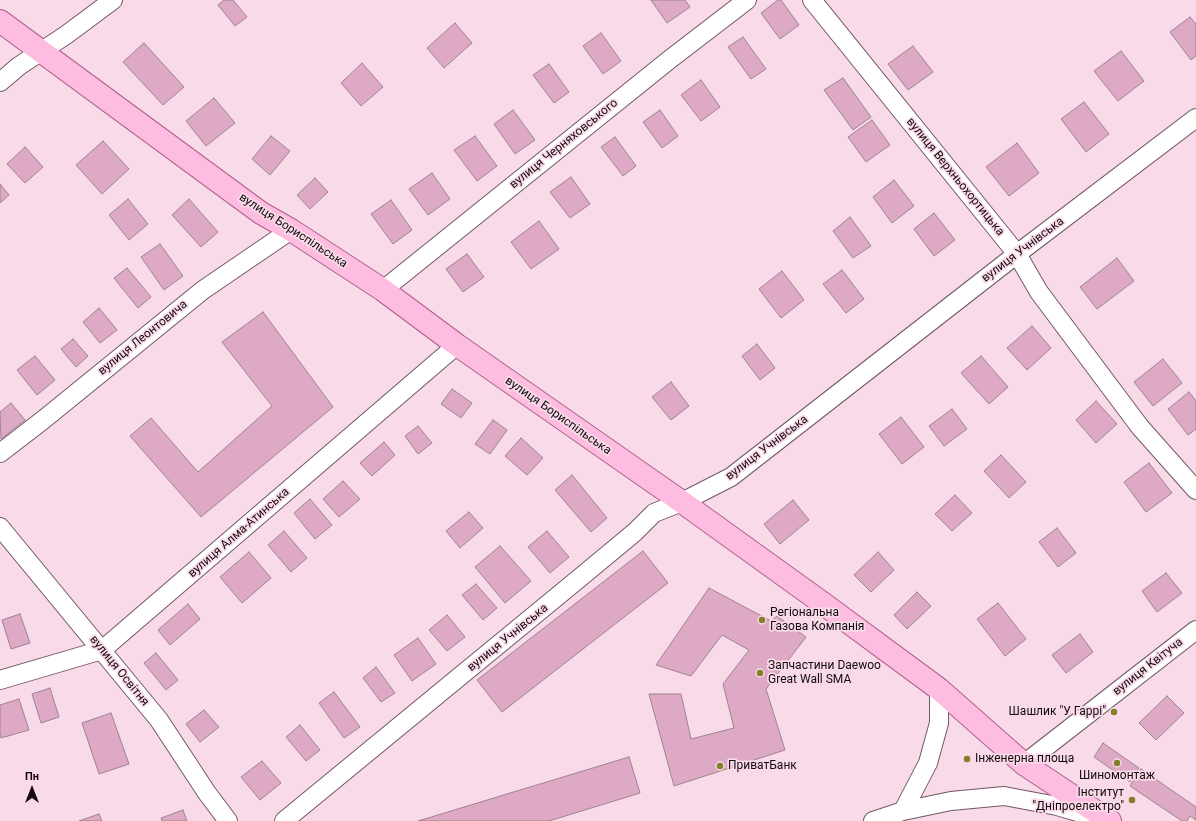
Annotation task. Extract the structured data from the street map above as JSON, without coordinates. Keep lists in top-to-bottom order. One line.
{"streets":{"main road":["вулиця Бориспільська"],"street":["вулиця Черняховського","вулиця Верхньохортицька","вулиця Учнівська","вулиця Леонтовича","вулиця Алма-Атинська","вулиця Квітуча","вулиця Освітня"]},"crossings":[["вулиця Черняховського","вулиця Бориспільська"],["вулиця Верхньохортицька","вулиця Учнівська"],["вулиця Бориспільська","вулиця Учнівська"],["вулиця Бориспільська","вулиця Леонтовича"],["вулиця Бориспільська","вулиця Алма-Атинська"],["вулиця Бориспільська","вулиця Квітуча"],["вулиця Алма-Атинська","вулиця Освітня"]],"places":["Регіональна Газова Компанія","Запчастини Daewoo Great Wall SMA","Шашлик \"У Гаррі\"","Інженерна площа","Шиномонтаж","ПриватБанк","Інститут \"Дніпроелектро\""],"north":"top"}
